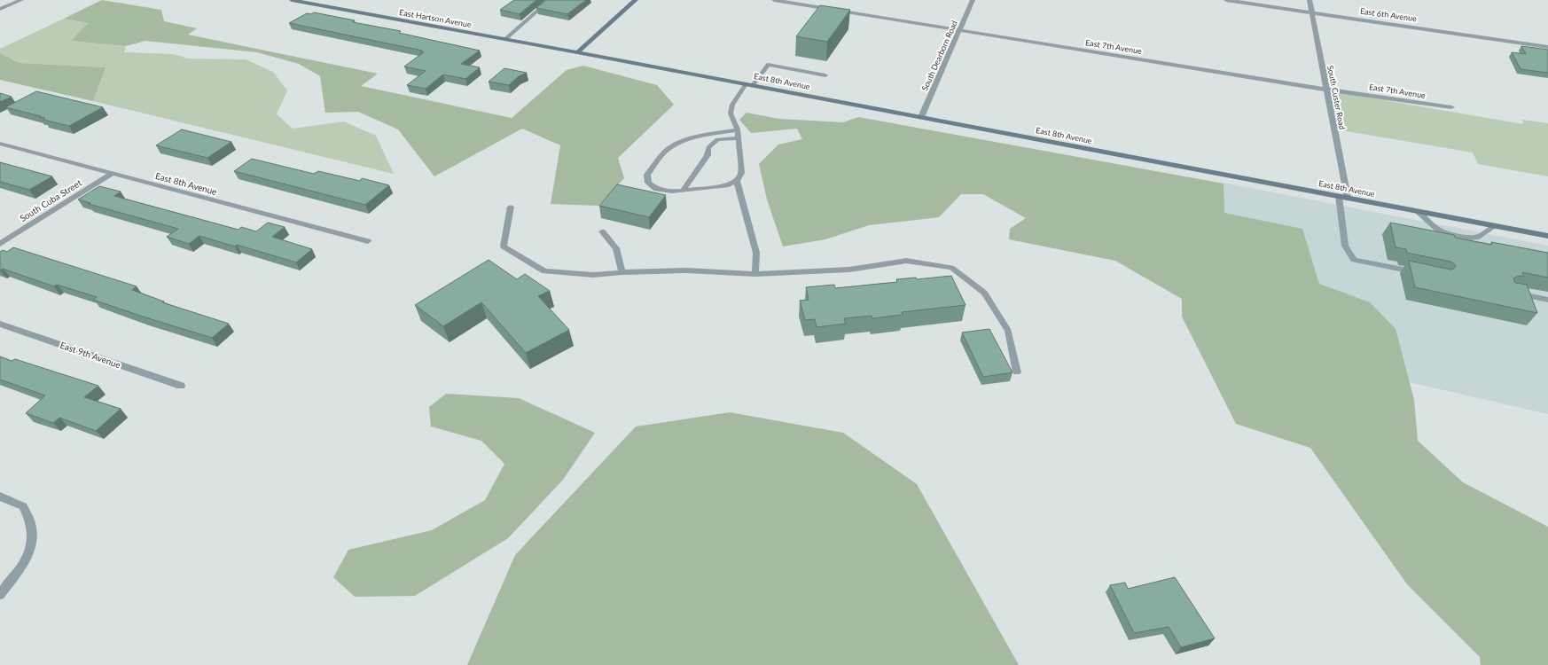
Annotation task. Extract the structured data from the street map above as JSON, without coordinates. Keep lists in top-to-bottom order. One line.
{"streets":{"street":["East 6th Avenue","East Hartson Avenue","East 7th Avenue","South Dearborn Road","East 8th Avenue","South Custer Road","South Cuba Street","East 9th Avenue"]},"crossings":[["East 6th Avenue","South Custer Road"],["East Hartson Avenue","East 8th Avenue"],["East 7th Avenue","South Dearborn Road"],["East 7th Avenue","South Custer Road"],["South Dearborn Road","East 8th Avenue"],["East 8th Avenue","South Custer Road"],["East 8th Avenue","South Cuba Street"]]}
